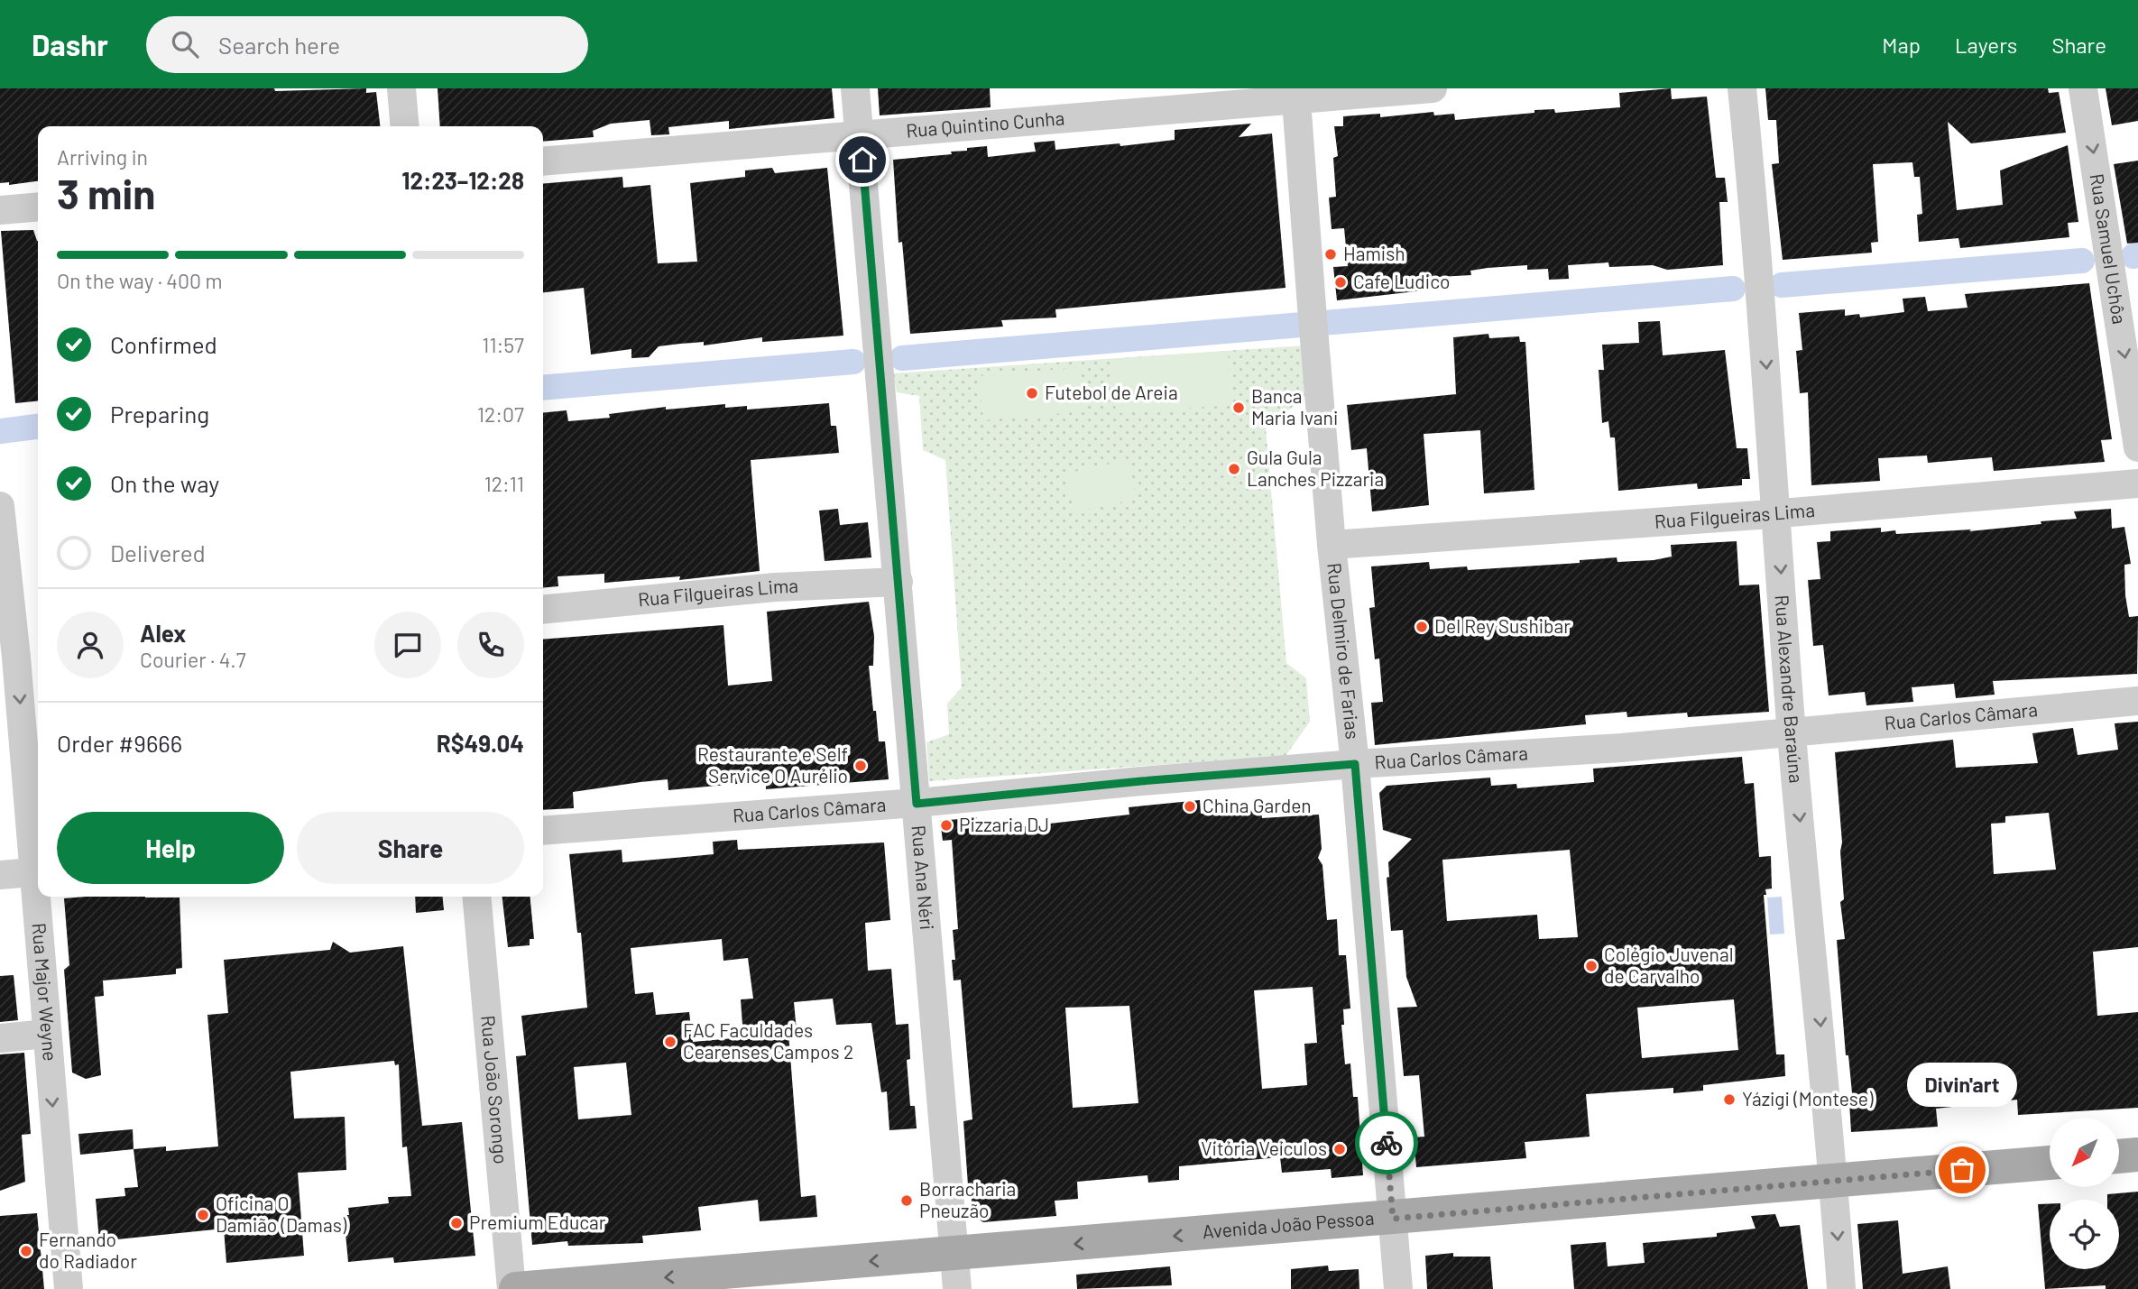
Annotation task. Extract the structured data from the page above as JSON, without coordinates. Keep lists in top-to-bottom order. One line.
{"streets":{"main road":["Avenida João Pessoa"],"street":["Rua Quintino Cunha","Rua Samuel Uchôa","Rua Filgueiras Lima","Rua Delmiro de Farias","Rua Alexandre Baraúna","Rua Carlos Câmara","Rua Ana Néri","Rua Major Weyne","Rua João Sorongo"]},"crossings":[["Rua Quintino Cunha","Rua Delmiro de Farias"],["Rua Quintino Cunha","Rua Ana Néri"],["Rua Filgueiras Lima","Rua Delmiro de Farias"],["Rua Filgueiras Lima","Rua Alexandre Baraúna"],["Rua Filgueiras Lima","Rua Ana Néri"],["Rua Delmiro de Farias","Rua Carlos Câmara"],["Rua Delmiro de Farias","Avenida João Pessoa"],["Rua Alexandre Baraúna","Rua Carlos Câmara"],["Rua Alexandre Baraúna","Avenida João Pessoa"],["Rua Carlos Câmara","Rua Ana Néri"],["Rua Ana Néri","Avenida João Pessoa"],["Rua João Sorongo","Avenida João Pessoa"]],"one_way":["Rua Samuel Uchôa","Rua Alexandre Baraúna","Rua Major Weyne","Avenida João Pessoa"],"places":["Hamish","Cafe Ludico","Futebol de Areia","Banca Maria Ivani","Gula Gula Lanches Pizzaria","Del Rey Sushibar","Restaurante e Self Service O Aurélio","China Garden","Pizzaria DJ","Colégio Juvenal de Carvalho","FAC Faculdades Cearenses Campos 2","Yázigi (Montese)","Vitória Veículos","Divin'art","Borracharia Pneuzão","Oficina O Damião (Damas)","Premium Educar","Fernando do Radiador"],"north":"bottom left","page":{"header":"Dashr","search":"Search here","nav":["Map","Layers","Share"],"heading":["3 min","Arriving in","12:23–12:28"],"panel":["Alex","Courier · 4.7","Order #9666","R$49.04"],"bar":"On the way · 400 m","list":[["Confirmed","11:57"],["Preparing","12:07"],["On the way","12:11"],"Delivered"],"buttons":["Help","Share"],"bubble":"Divin'art"}}
